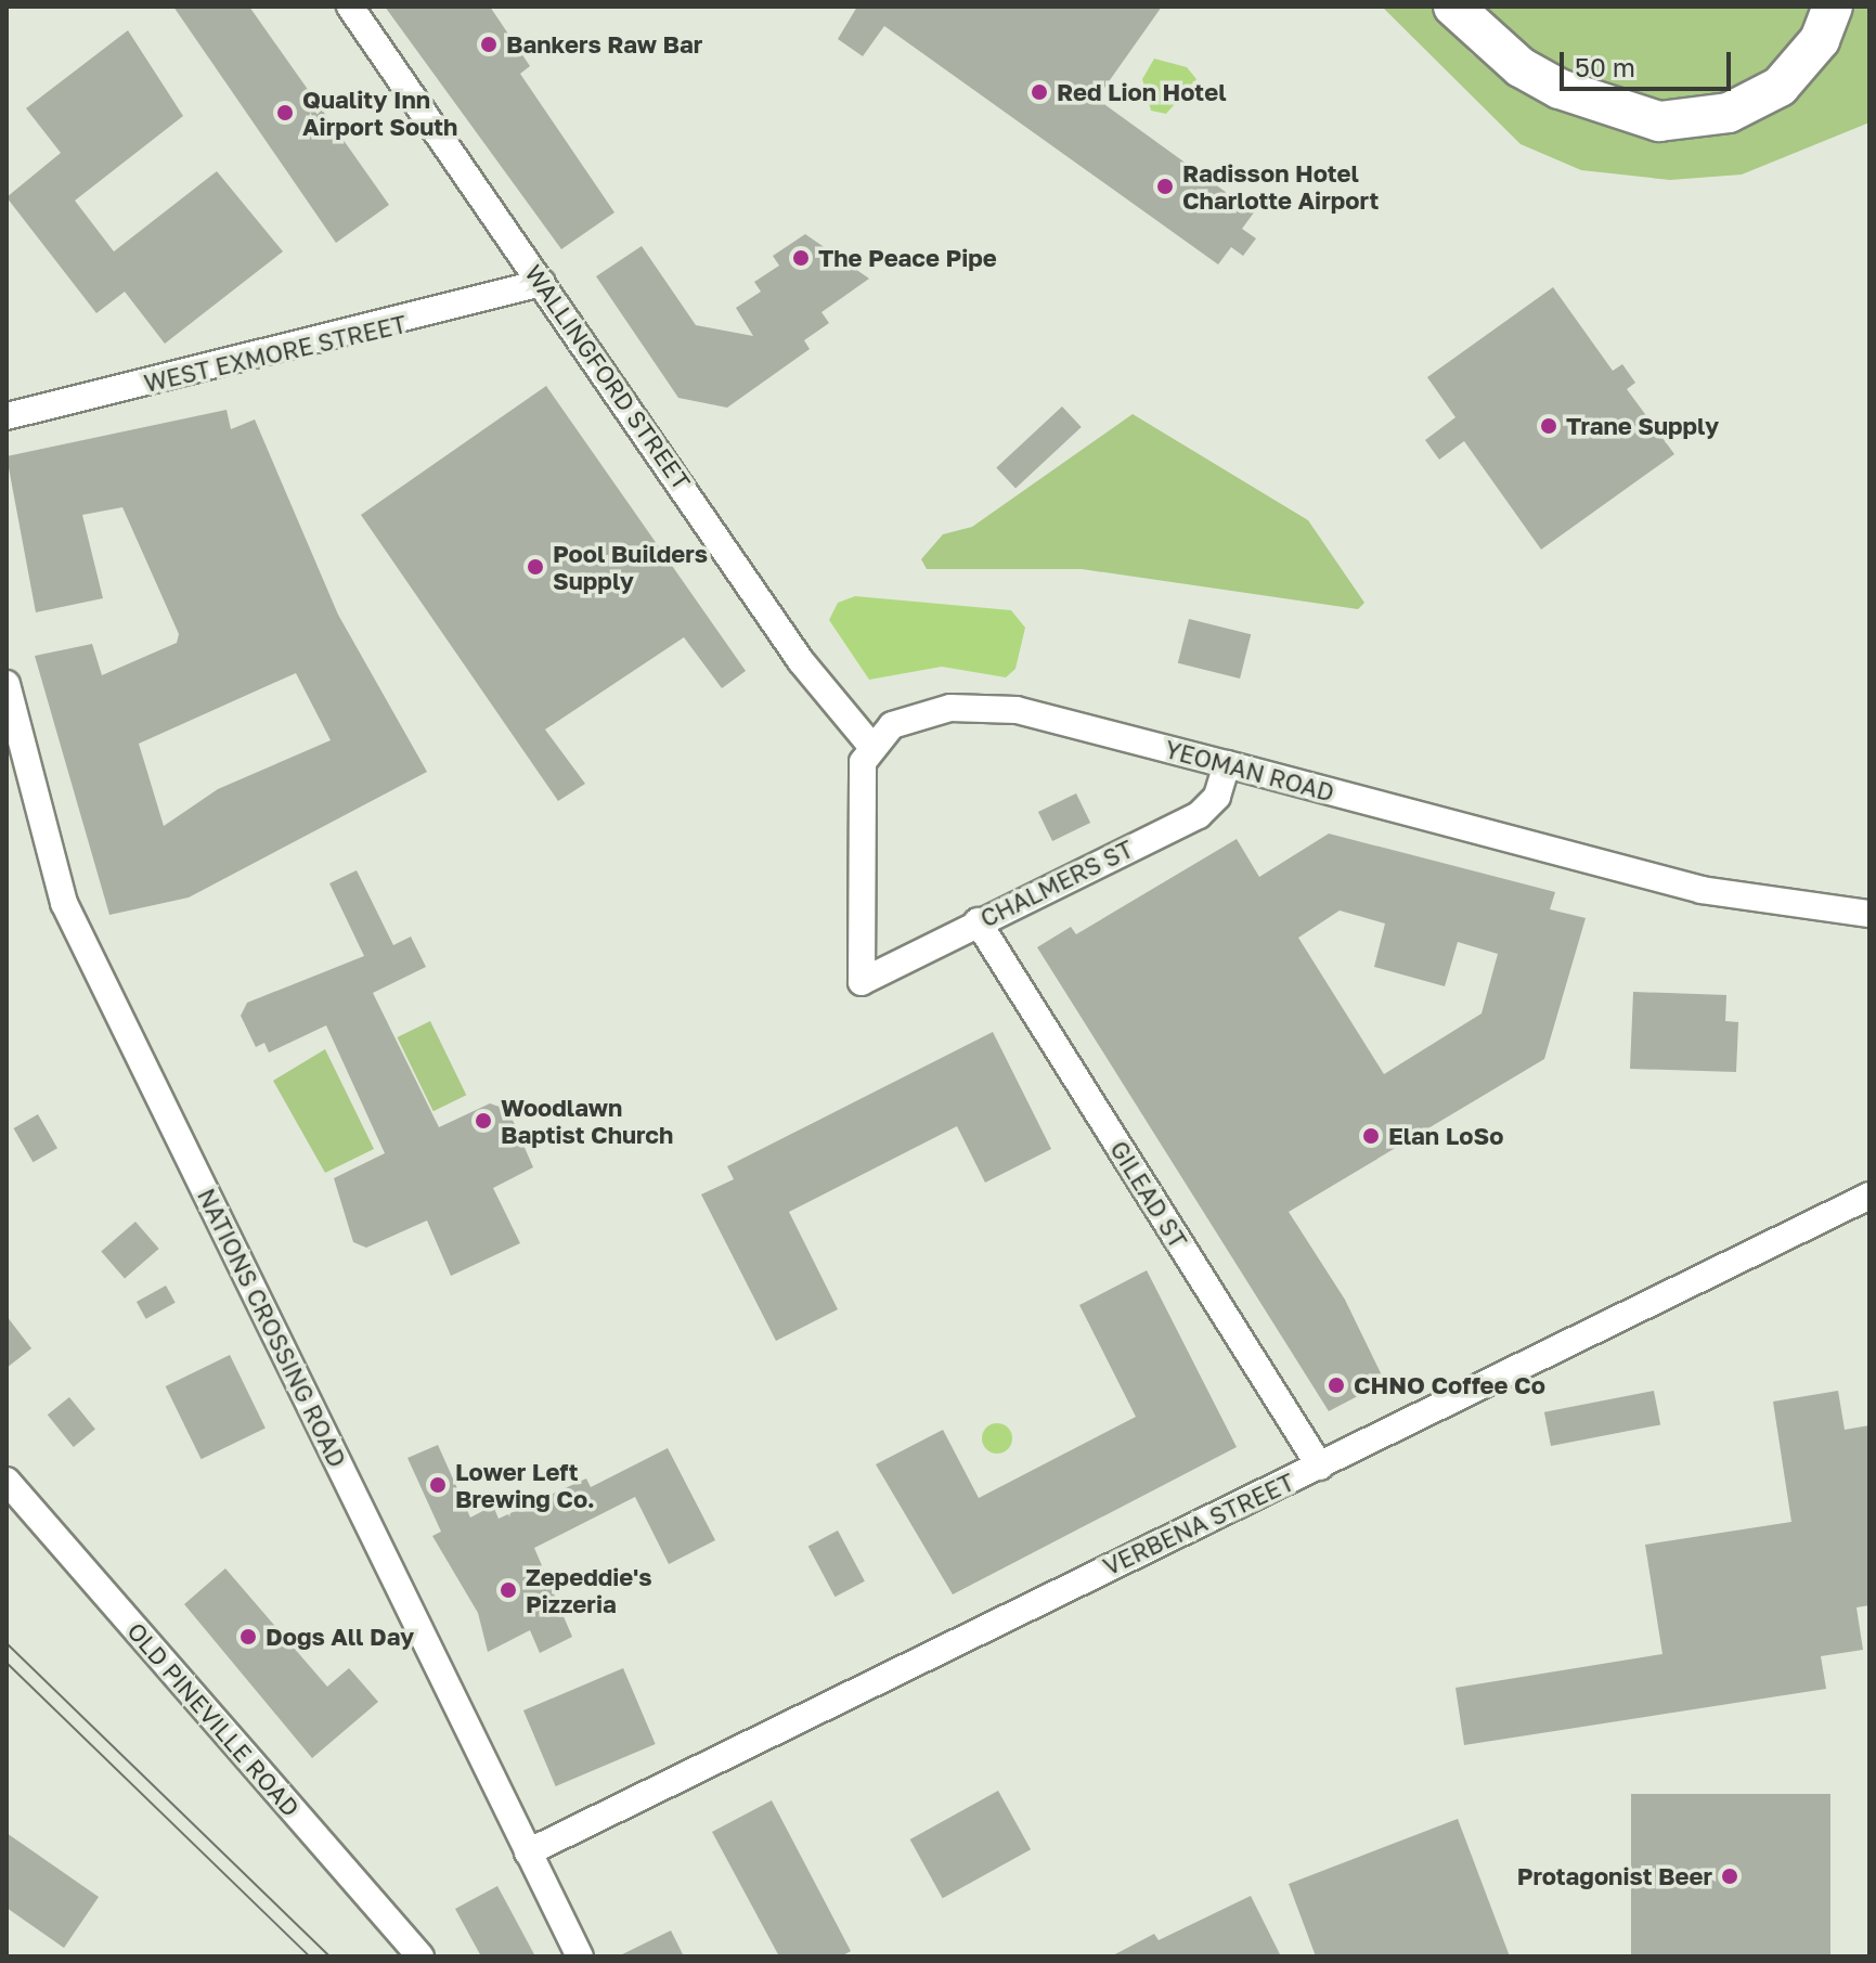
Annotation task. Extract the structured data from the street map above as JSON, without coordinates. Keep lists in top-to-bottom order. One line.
{"streets":{"street":["WEST EXMORE STREET","WALLINGFORD STREET","YEOMAN ROAD","CHALMERS ST","GILEAD ST","NATIONS CROSSING ROAD","VERBENA STREET","OLD PINEVILLE ROAD"]},"crossings":[["WEST EXMORE STREET","WALLINGFORD STREET"],["WALLINGFORD STREET","YEOMAN ROAD"],["WALLINGFORD STREET","CHALMERS ST"],["YEOMAN ROAD","CHALMERS ST"],["CHALMERS ST","GILEAD ST"],["GILEAD ST","VERBENA STREET"],["NATIONS CROSSING ROAD","VERBENA STREET"]],"places":["Bankers Raw Bar","Red Lion Hotel","Quality Inn Airport South","Radisson Hotel Charlotte Airport","The Peace Pipe","Trane Supply","Pool Builders Supply","Woodlawn Baptist Church","Elan LoSo","CHNO Coffee Co","Lower Left Brewing Co.","Zepeddie's Pizzeria","Dogs All Day","Protagonist Beer"],"scale_bar":"50 m"}
